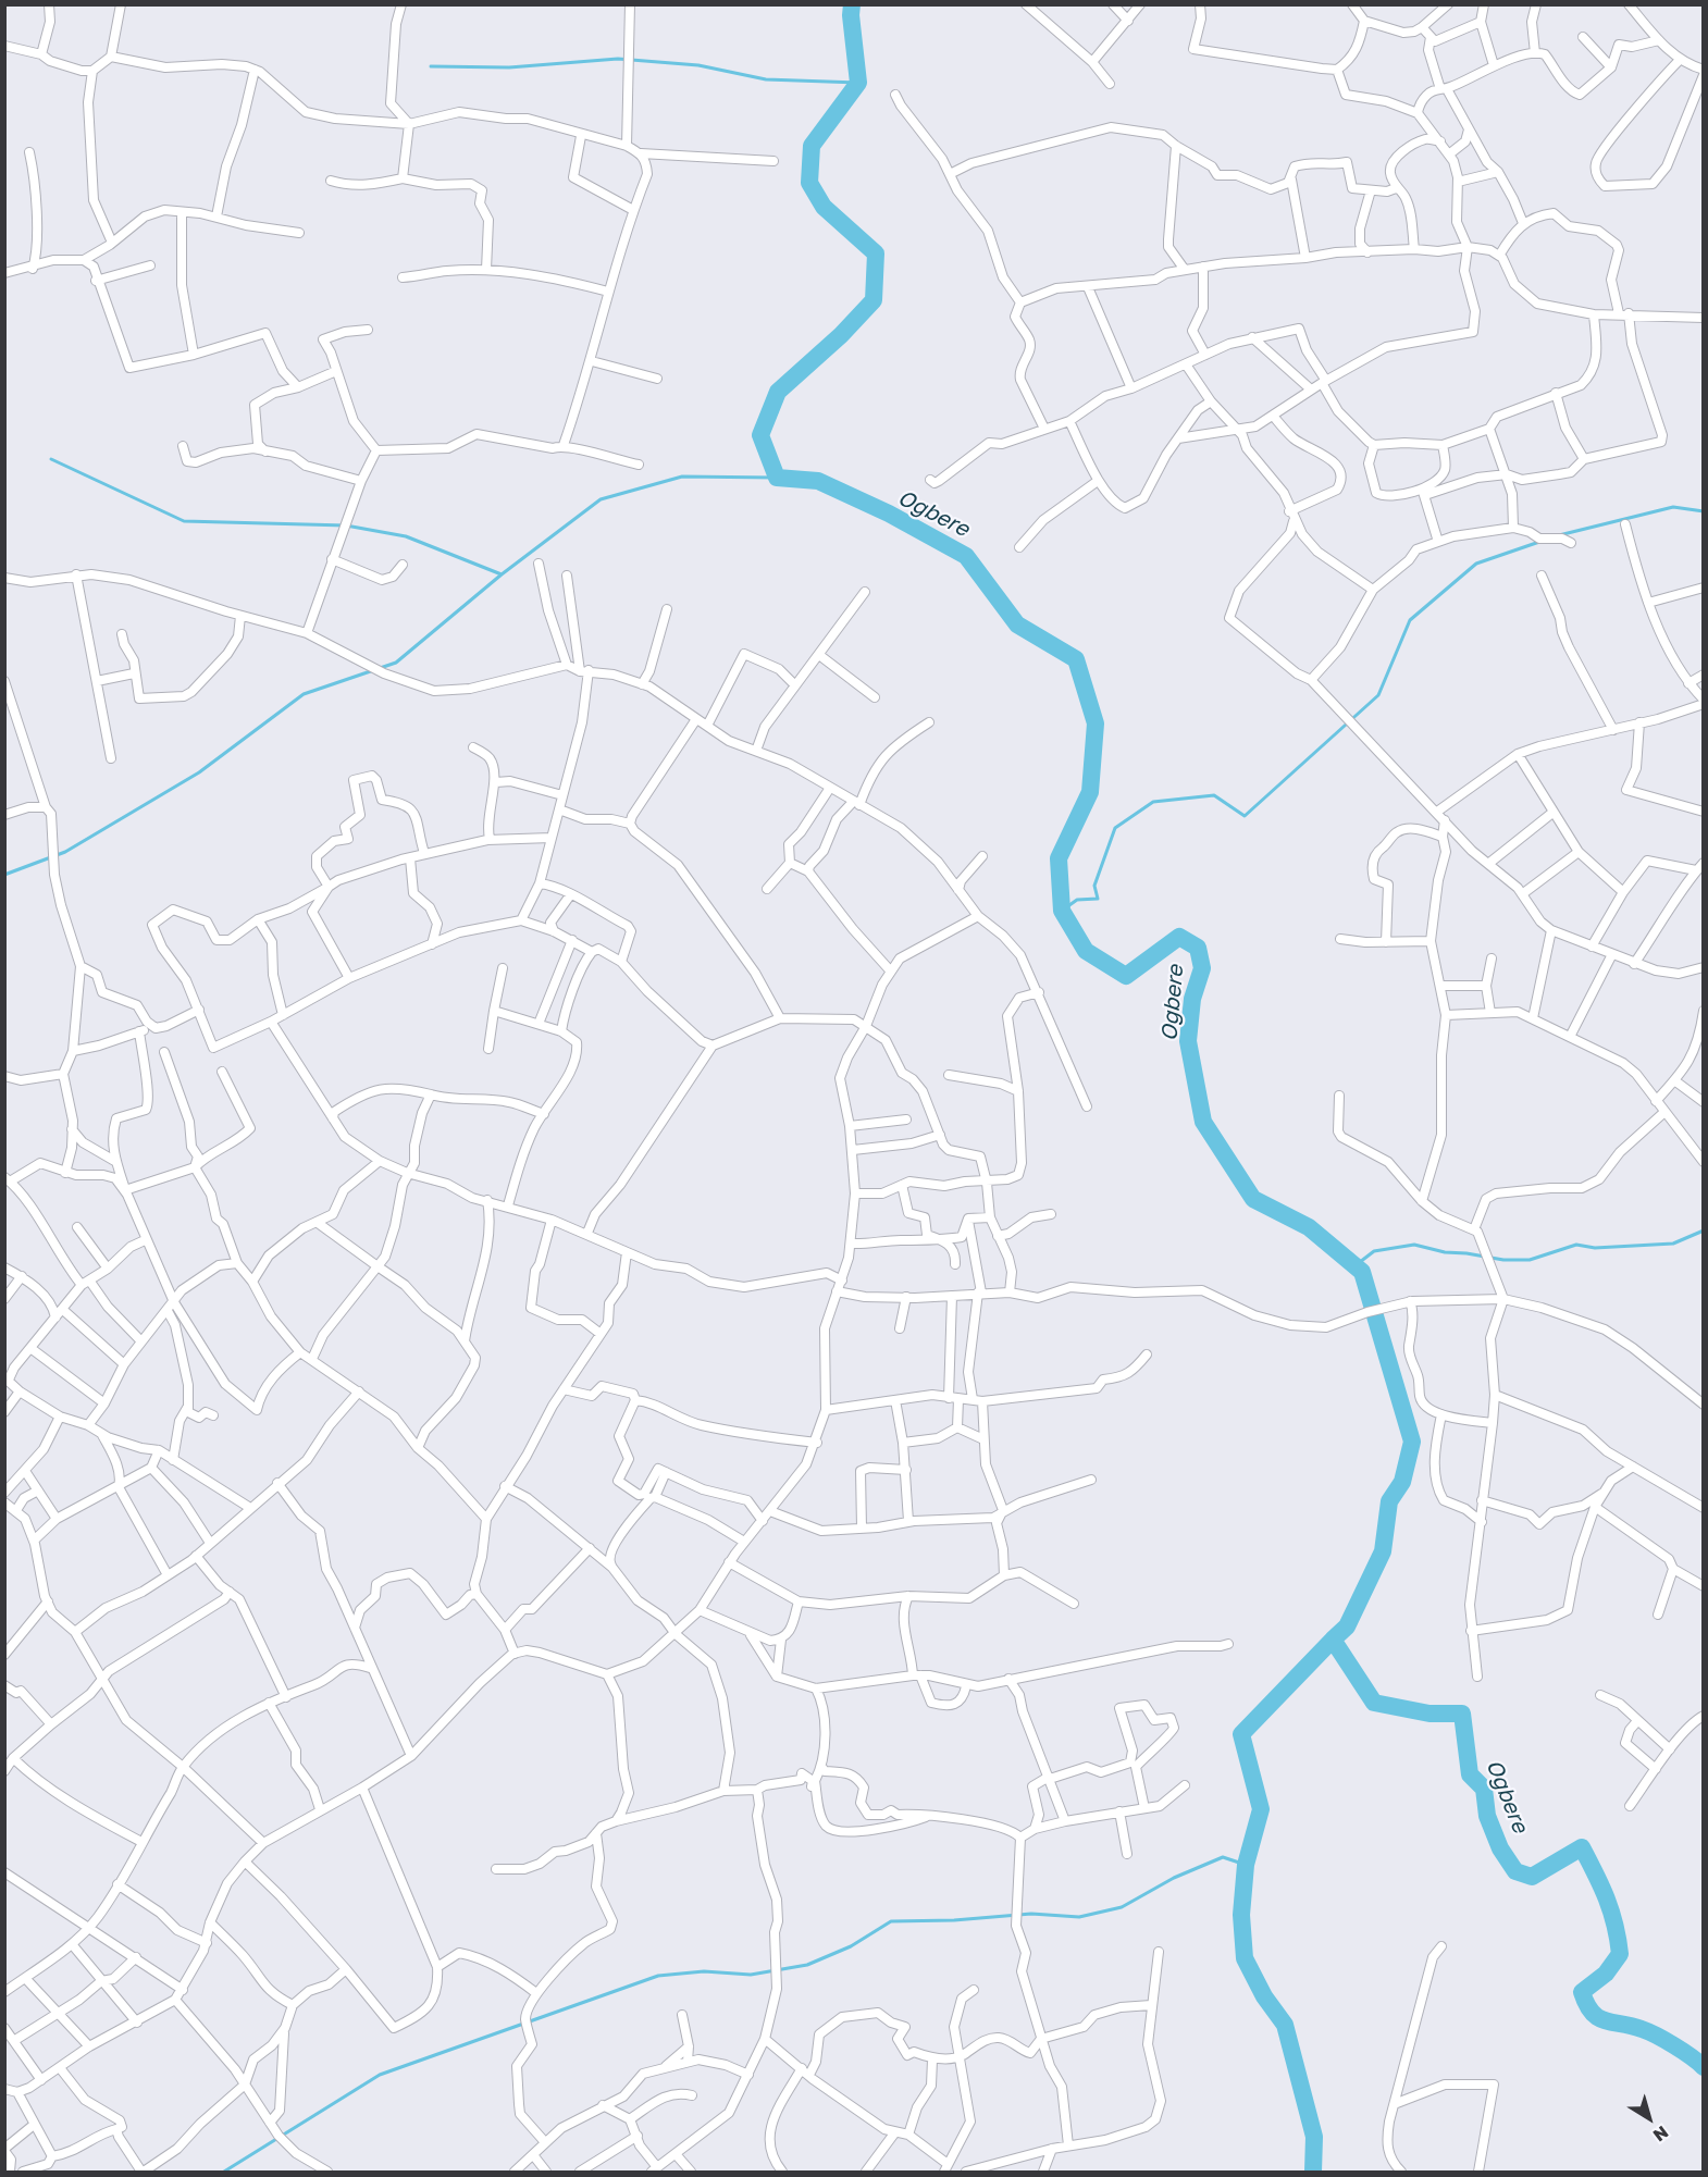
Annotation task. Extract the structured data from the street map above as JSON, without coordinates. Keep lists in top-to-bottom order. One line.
{"water":["Ogbere"],"north":"bottom right"}
